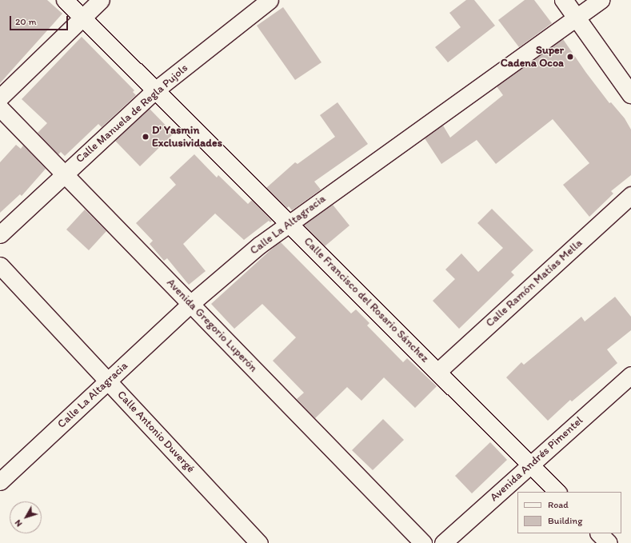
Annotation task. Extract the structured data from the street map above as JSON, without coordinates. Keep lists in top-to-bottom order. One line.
{"streets":{"street":["Calle Manuela de Regla Pujols","Calle La Altagracia","Calle Ramón Matías Mella","Calle Francisco del Rosario Sánchez","Avenida Gregorio Luperón","Calle Antonio Duvergé","Avenida Andrés Pimentel"]},"crossings":[["Calle Manuela de Regla Pujols","Calle Francisco del Rosario Sánchez"],["Calle Manuela de Regla Pujols","Avenida Gregorio Luperón"],["Calle La Altagracia","Calle Francisco del Rosario Sánchez"],["Calle La Altagracia","Avenida Gregorio Luperón"],["Calle La Altagracia","Calle Antonio Duvergé"],["Calle Ramón Matías Mella","Calle Francisco del Rosario Sánchez"],["Calle Francisco del Rosario Sánchez","Avenida Andrés Pimentel"]],"places":["Super Cadena Ocoa","D' Yasmin Exclusividades"],"legend":["Road","Building"],"scale_bar":"20 m","north":"bottom left"}
